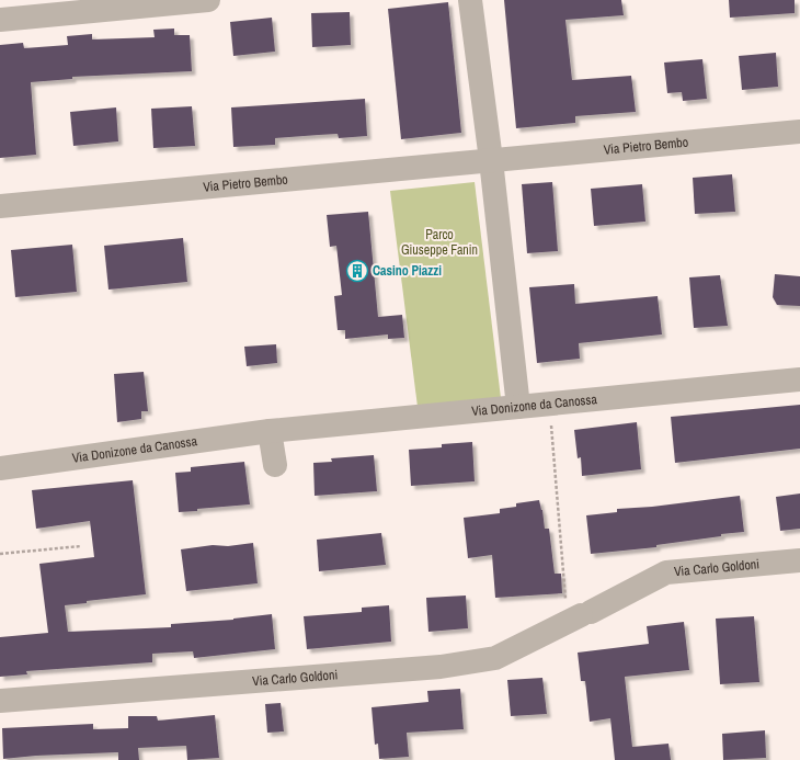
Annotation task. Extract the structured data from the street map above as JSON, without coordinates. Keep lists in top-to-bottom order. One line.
{"streets":{"street":["Via Pietro Bembo","Via Donizone da Canossa","Via Carlo Goldoni"]},"parks":["Parco Giuseppe Fanin"],"places":{"building":["Casino Piazzi"]}}
